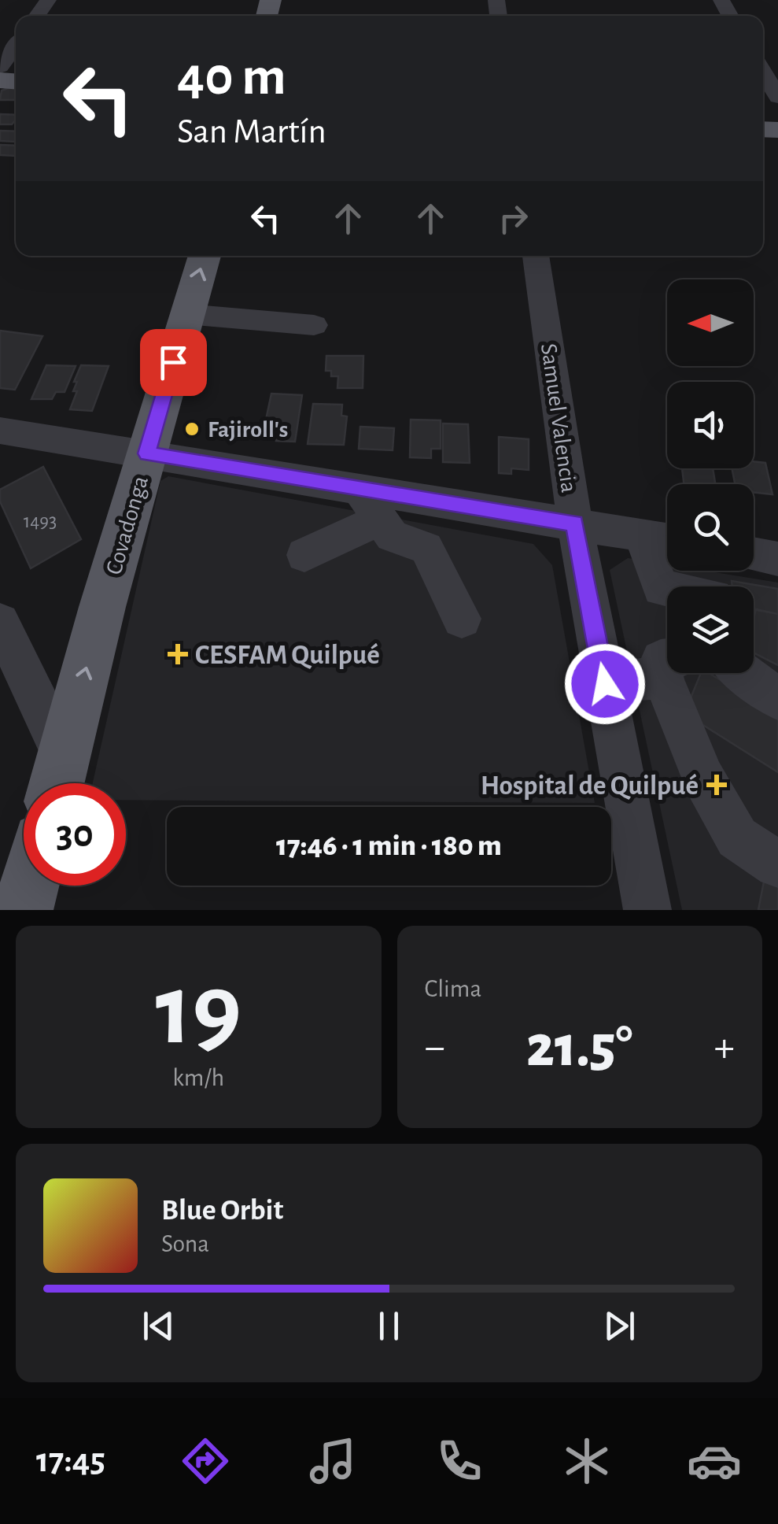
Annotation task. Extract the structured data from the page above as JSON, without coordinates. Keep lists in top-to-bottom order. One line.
{"streets":{"main road":["Covadonga"],"street":["Samuel Valencia"]},"one_way":["Covadonga"],"places":{"other":["Fajiroll's"],"health":["CESFAM Quilpué","Hospital de Quilpué"]},"house_numbers":["1493"],"north":"left","page":{"turn":["40 m","San Martín"],"limit":"30","trip":"17:46 · 1 min · 180 m","tile":[["19","km/h"],"Clima"],"heat":["−","21.5°","+"],"song":["Blue Orbit","Sona"],"tabs":"17:45"}}
